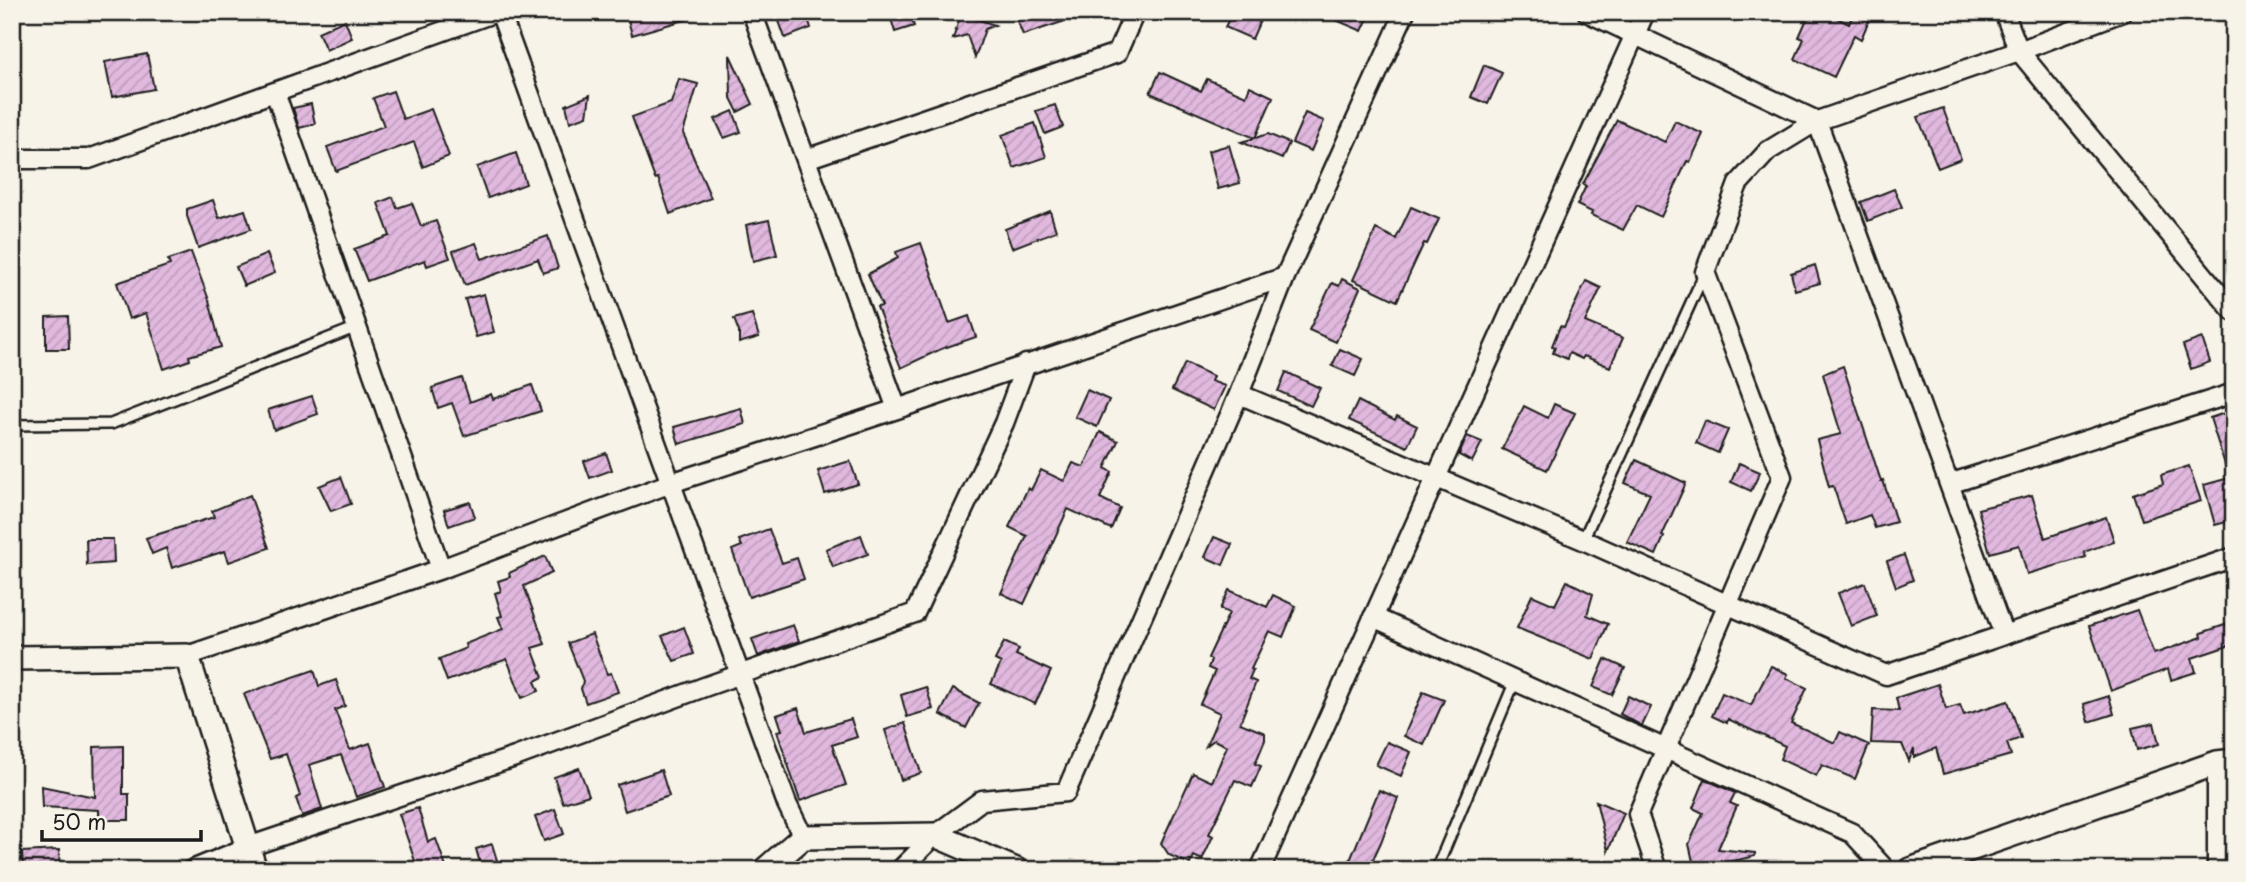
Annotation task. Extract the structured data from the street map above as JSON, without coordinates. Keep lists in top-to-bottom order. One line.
{"scale_bar":"50 m"}
